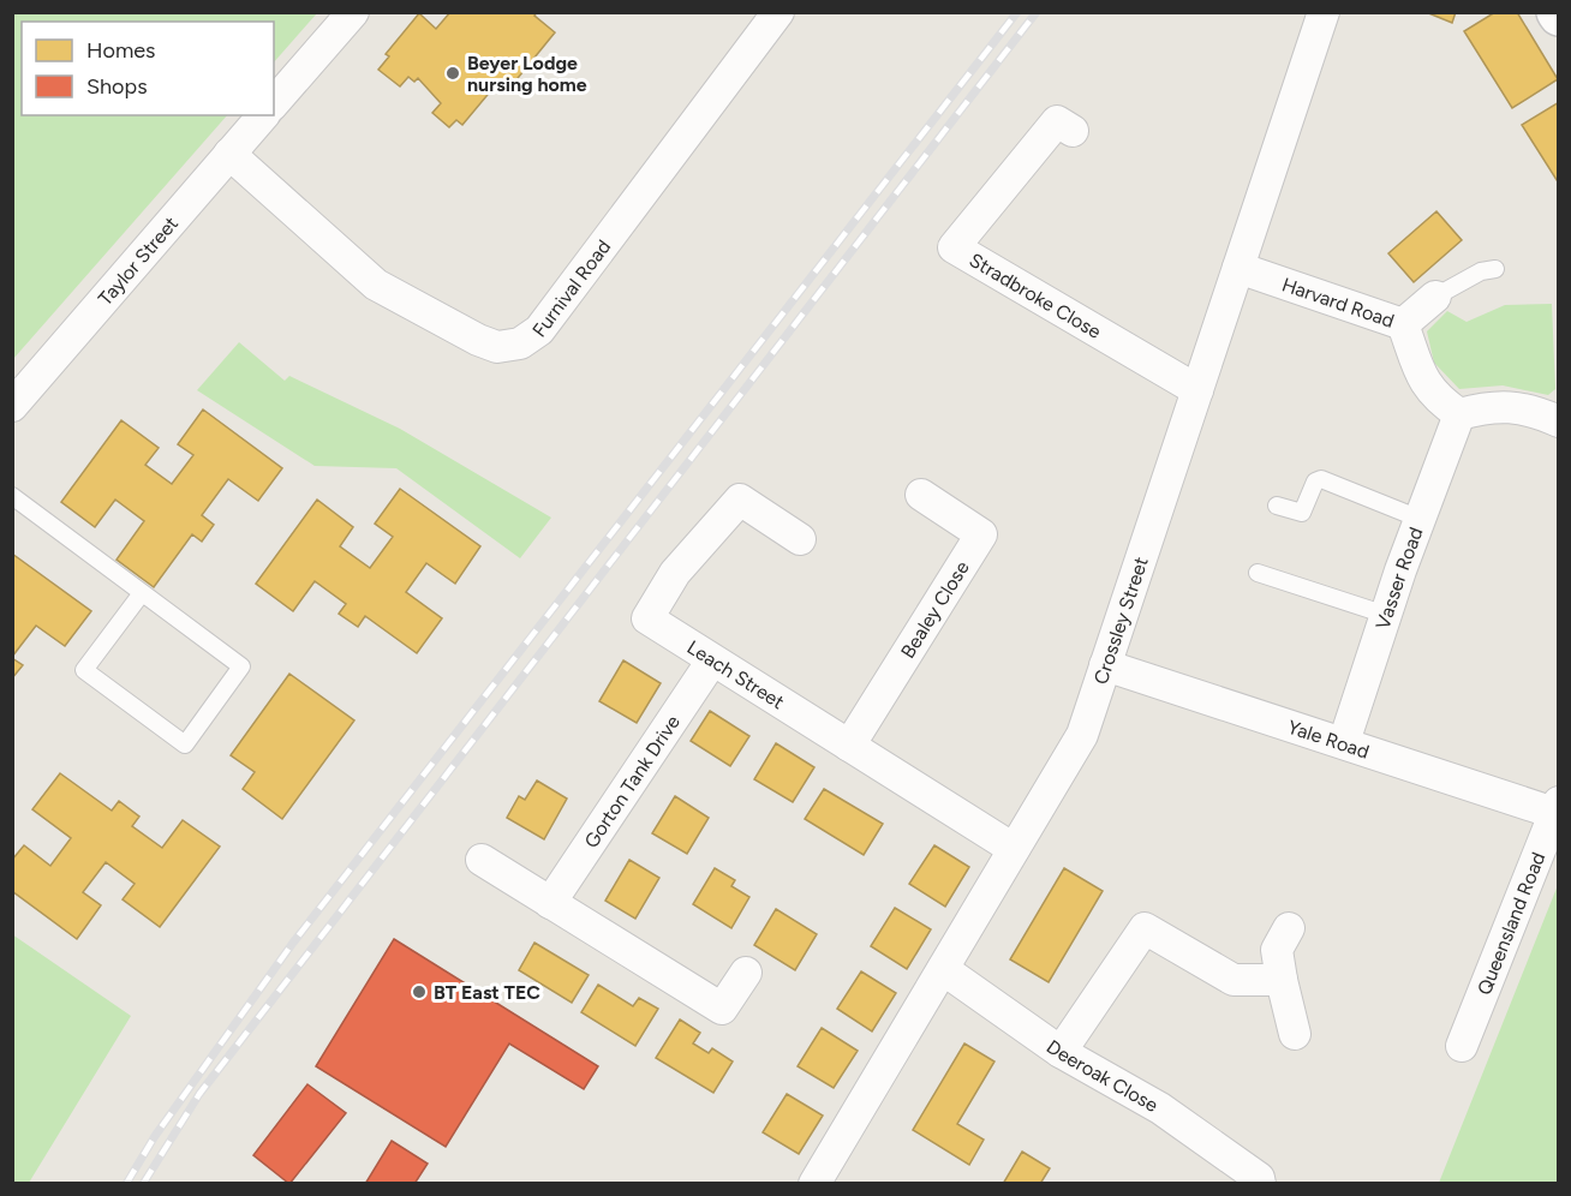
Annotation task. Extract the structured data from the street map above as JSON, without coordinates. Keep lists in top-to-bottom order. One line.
{"streets":{"street":["Taylor Street","Furnival Road","Stradbroke Close","Harvard Road","Vasser Road","Bealey Close","Crossley Street","Leach Street","Yale Road","Gorton Tank Drive","Queensland Road","Deeroak Close"]},"crossings":[["Taylor Street","Furnival Road"],["Stradbroke Close","Crossley Street"],["Harvard Road","Vasser Road"],["Harvard Road","Crossley Street"],["Vasser Road","Yale Road"],["Bealey Close","Leach Street"],["Crossley Street","Leach Street"],["Crossley Street","Yale Road"],["Crossley Street","Deeroak Close"],["Leach Street","Gorton Tank Drive"],["Yale Road","Queensland Road"]],"places":["Beyer Lodge nursing home","BT East TEC"],"legend":["Homes","Shops"]}
